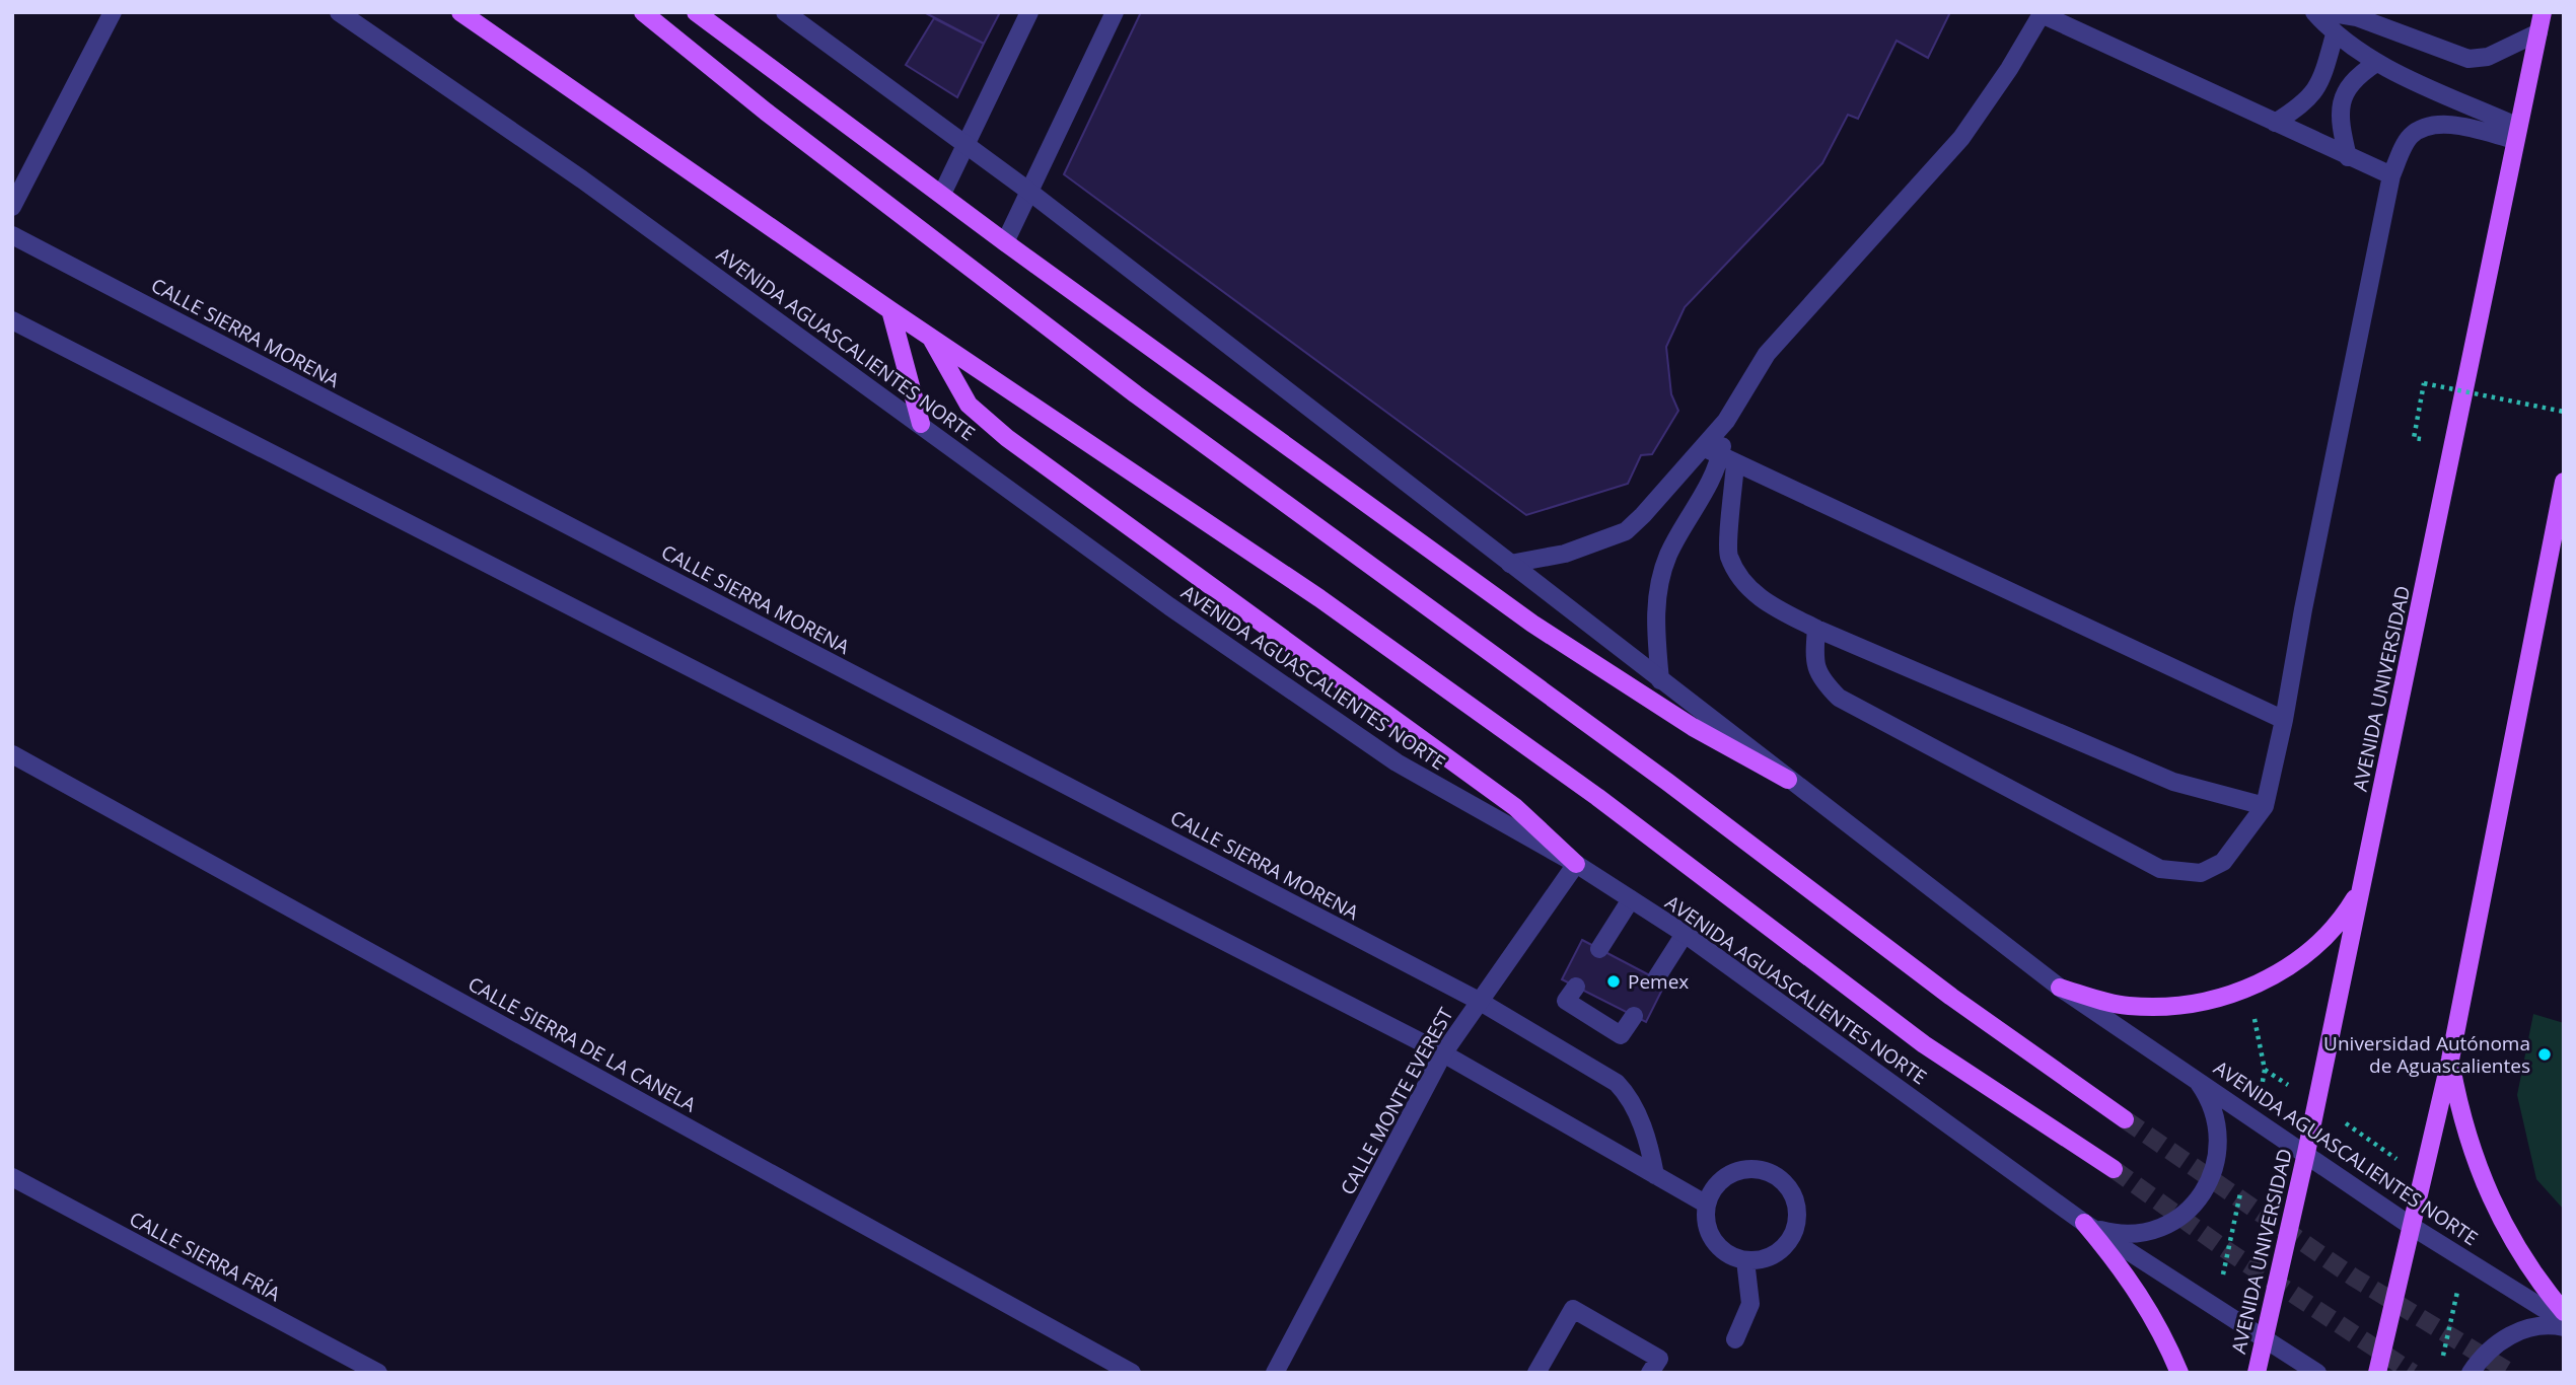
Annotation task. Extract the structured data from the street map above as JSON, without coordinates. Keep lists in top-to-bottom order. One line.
{"streets":{"main road":["AVENIDA AGUASCALIENTES NORTE","AVENIDA UNIVERSIDAD"],"street":["CALLE SIERRA MORENA","CALLE SIERRA DE LA CANELA","CALLE MONTE EVEREST","CALLE SIERRA FRÍA"]},"crossings":[["CALLE SIERRA MORENA","CALLE MONTE EVEREST"],["AVENIDA AGUASCALIENTES NORTE","AVENIDA UNIVERSIDAD"],["AVENIDA AGUASCALIENTES NORTE","CALLE MONTE EVEREST"]],"places":["Pemex","Universidad Autónoma de Aguascalientes"]}
